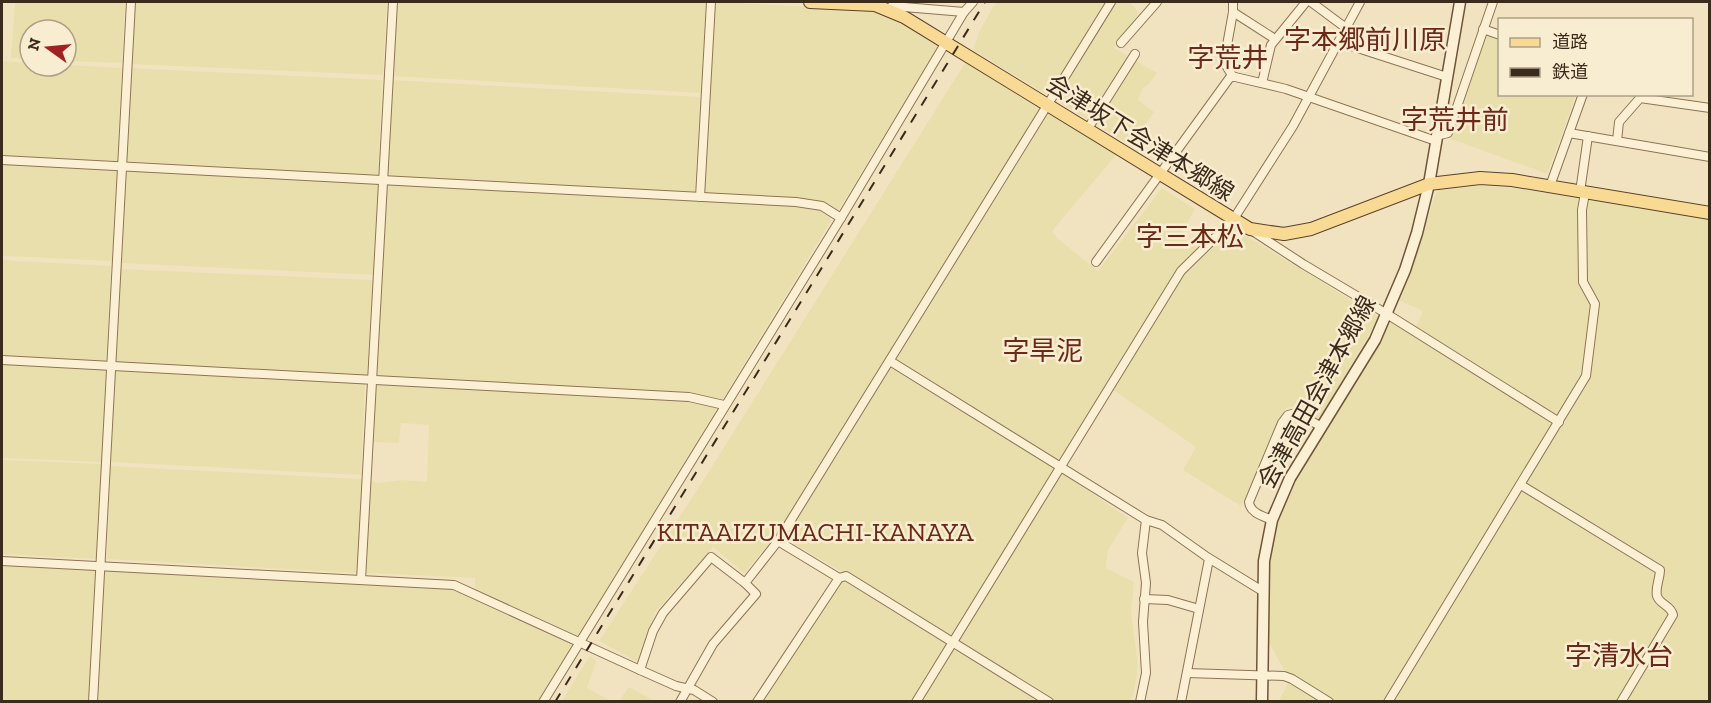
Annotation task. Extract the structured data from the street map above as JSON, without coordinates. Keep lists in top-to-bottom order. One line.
{"streets":{"main road":["会津坂下会津本郷線","会津高田会津本郷線"]},"crossings":[["会津坂下会津本郷線","会津高田会津本郷線"]],"districts":["字本郷前川原","字荒井","字荒井前","字三本松","字旱泥","KITAAIZUMACHI-KANAYA","字清水台"],"legend":["道路","鉄道"],"north":"left"}
